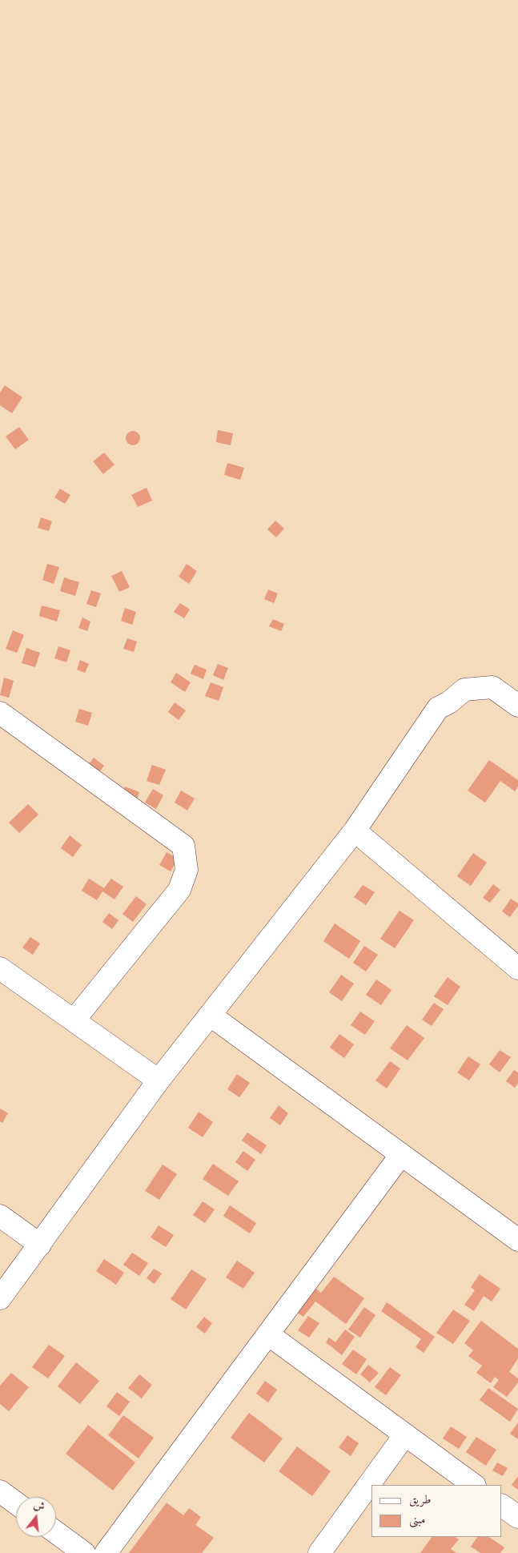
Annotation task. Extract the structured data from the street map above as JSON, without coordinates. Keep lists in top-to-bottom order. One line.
{"legend":["طريق","مبنى"],"north":"top"}
